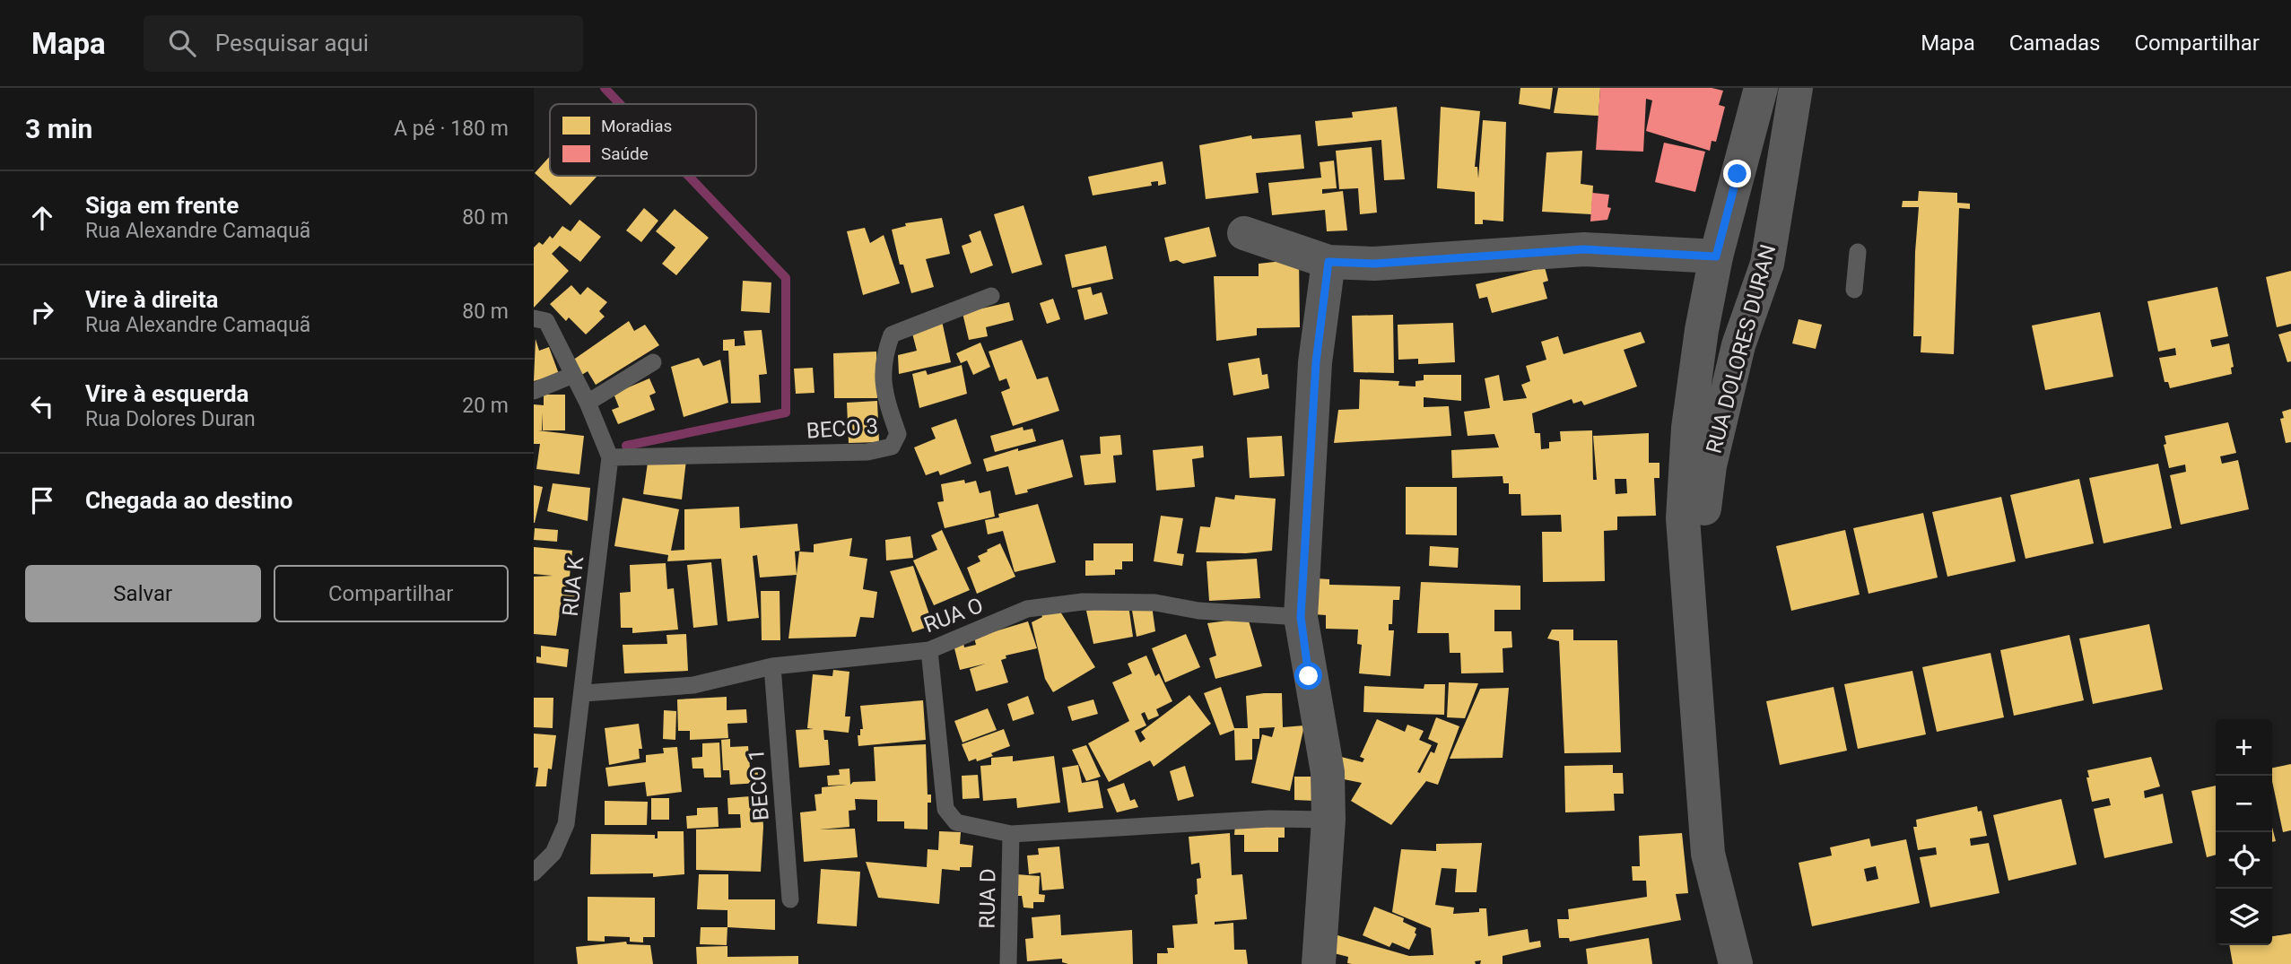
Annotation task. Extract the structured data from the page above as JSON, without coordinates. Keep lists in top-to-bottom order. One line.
{"streets":{"street":["RUA DOLORES DURAN"],"lane":["BECO 3","RUA K","RUA O","BECO 1","RUA D"]},"crossings":[["BECO 3","RUA K"],["RUA K","RUA O"],["RUA O","BECO 1"]],"legend":["Moradias","Saúde"],"page":{"header":"Mapa","search":"Pesquisar aqui","nav":["Mapa","Camadas","Compartilhar"],"heading":["3 min","A pé · 180 m"],"list":[["Siga em frente","Rua Alexandre Camaquã","80 m"],["Vire à direita","Rua Alexandre Camaquã","80 m"],["Vire à esquerda","Rua Dolores Duran","20 m"],"Chegada ao destino"],"buttons":["Salvar","Compartilhar"],"map_buttons":["+","−"]}}
